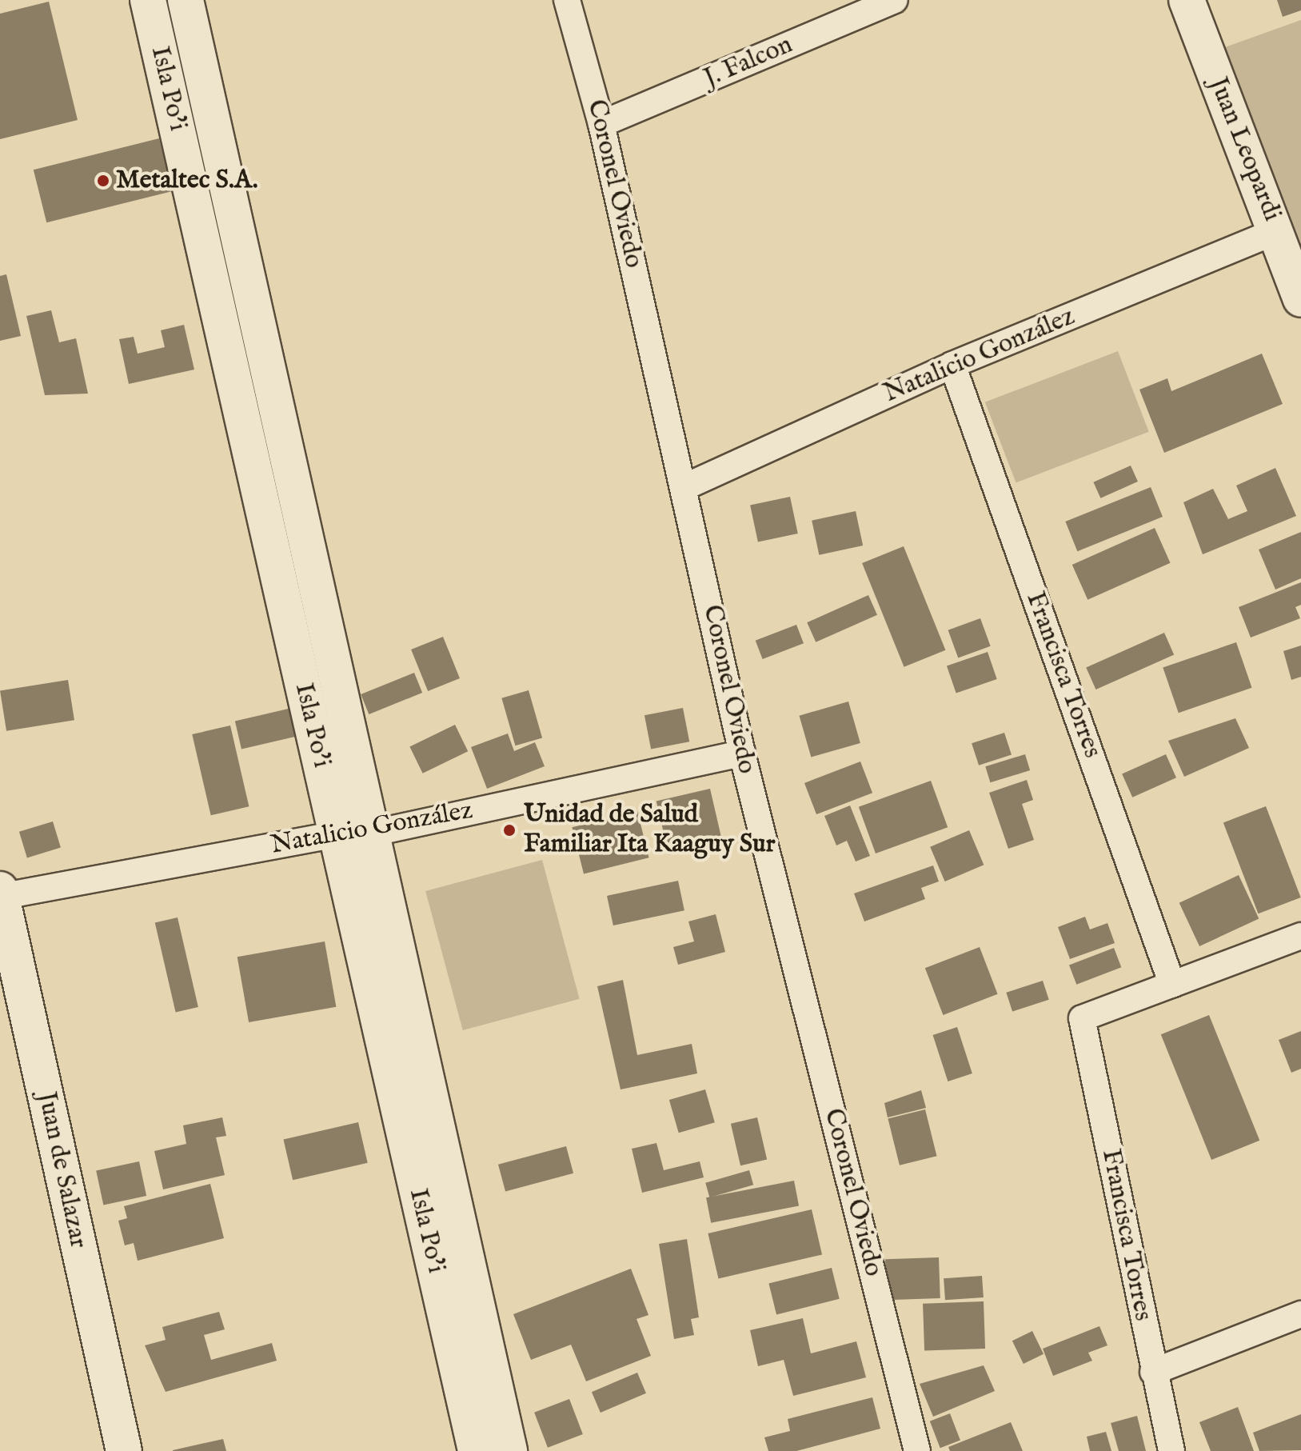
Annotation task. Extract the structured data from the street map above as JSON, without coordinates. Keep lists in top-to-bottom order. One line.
{"streets":{"street":["J. Falcon","Isla Po'i","Juan Leopardi","Coronel Oviedo","Natalicio González","Francisca Torres","Juan de Salazar"]},"crossings":[["J. Falcon","Coronel Oviedo"],["Isla Po'i","Natalicio González"],["Juan Leopardi","Natalicio González"],["Coronel Oviedo","Natalicio González"],["Natalicio González","Francisca Torres"],["Natalicio González","Juan de Salazar"]],"places":["Metaltec S.A.","Unidad de Salud Familiar Ita Kaaguy Sur"]}
